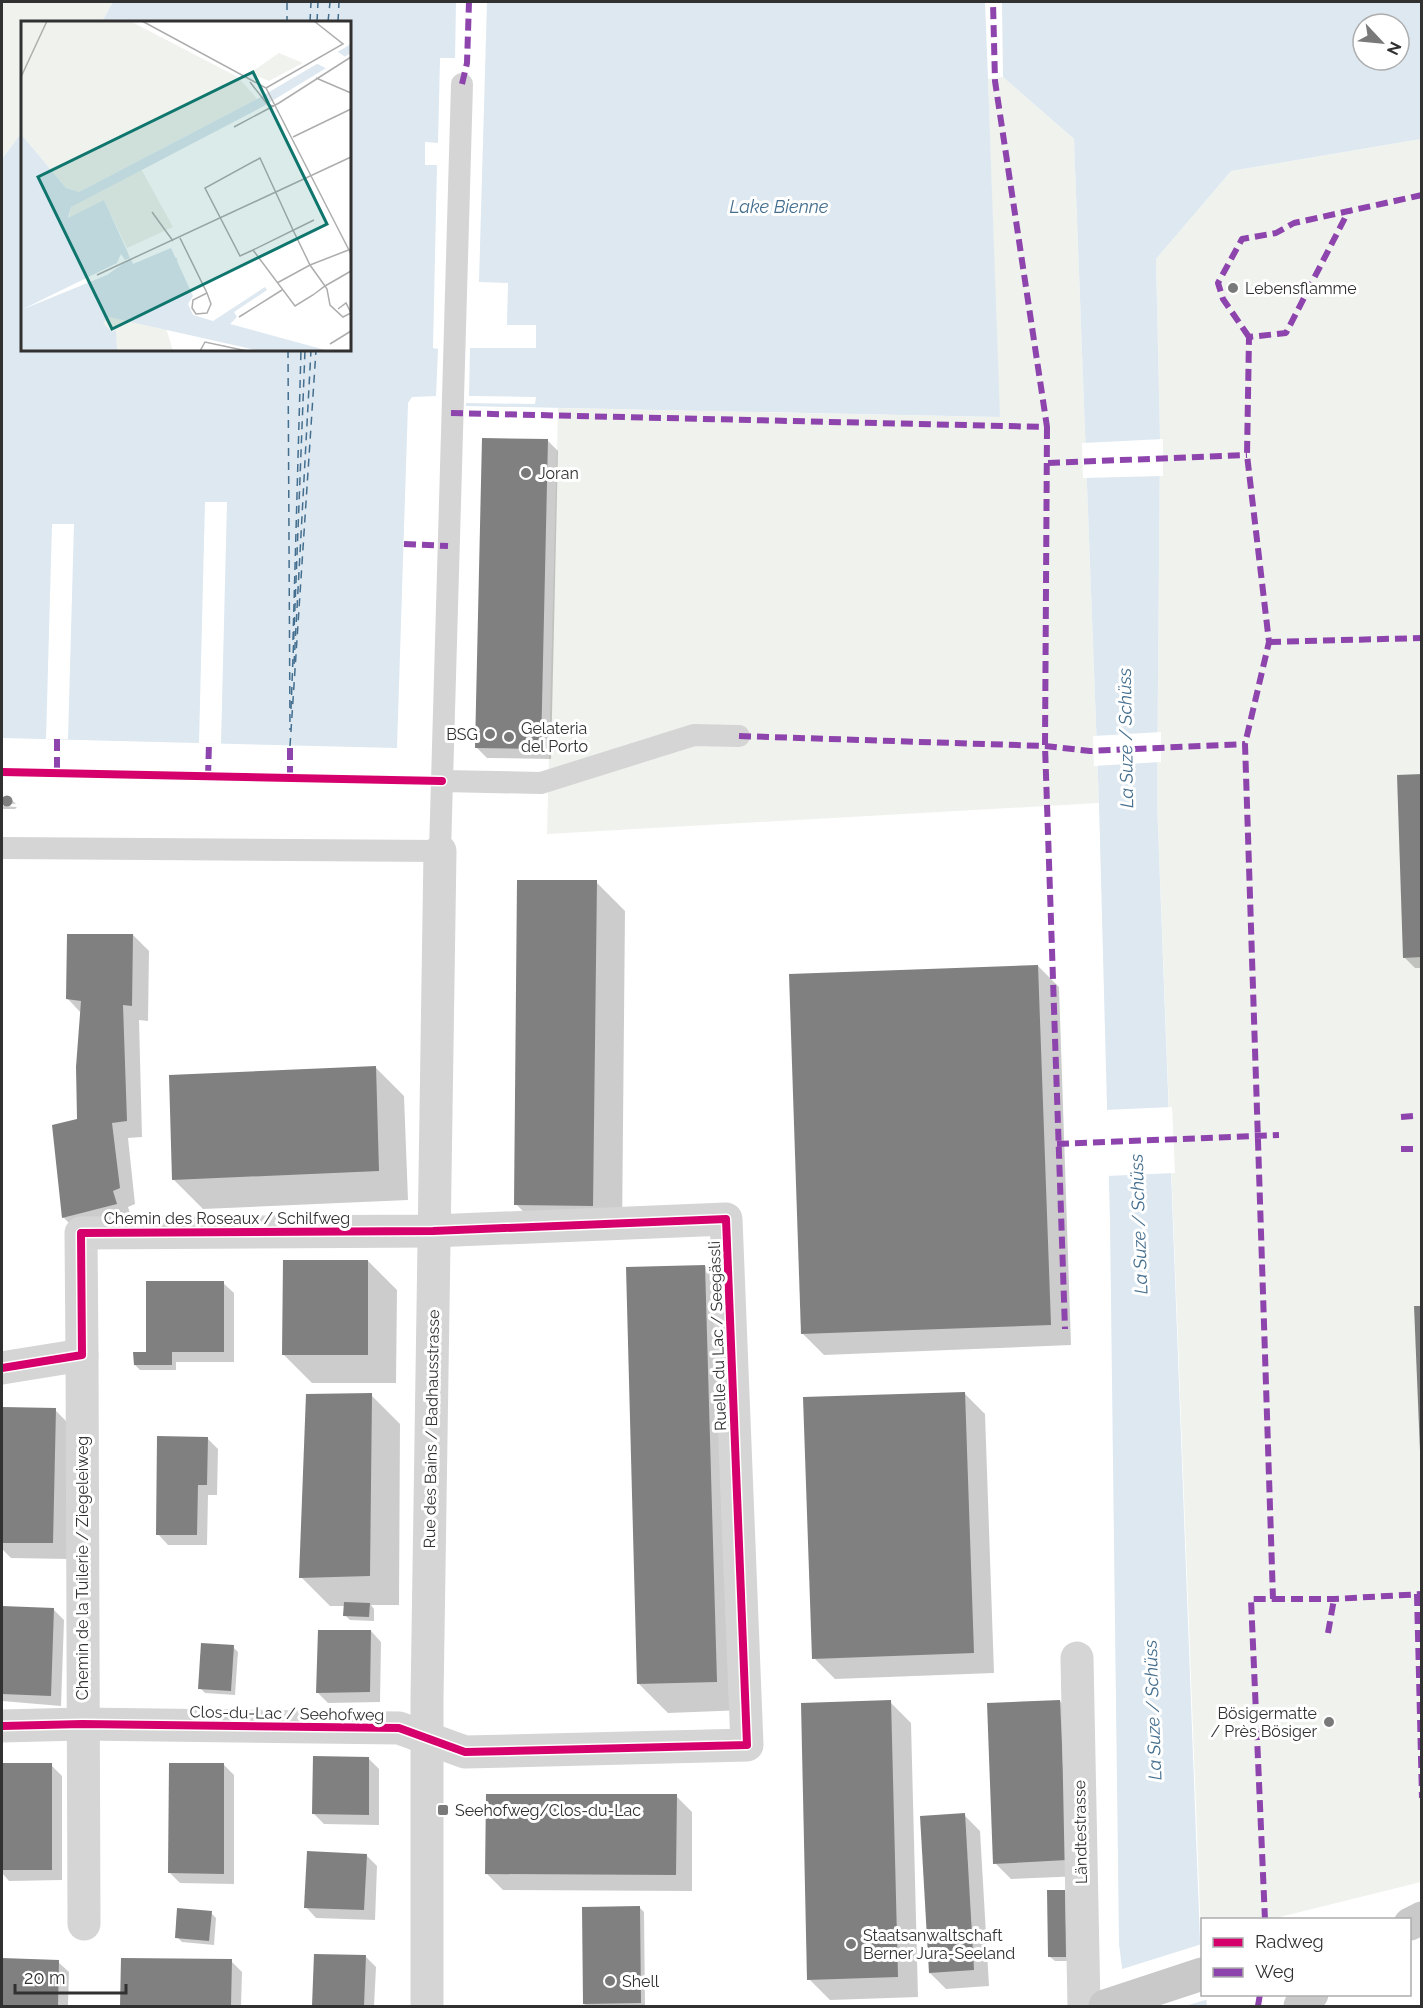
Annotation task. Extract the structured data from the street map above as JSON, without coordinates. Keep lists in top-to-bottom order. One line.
{"streets":{"street":["Chemin des Roseaux / Schilfweg","Ruelle du Lac / Seegässli","Rue des Bains / Badhausstrasse","Chemin de la Tuilerie / Ziegeleiweg","Clos-du-Lac / Seehofweg","Ländtestrasse"]},"crossings":[["Chemin des Roseaux / Schilfweg","Ruelle du Lac / Seegässli"],["Chemin des Roseaux / Schilfweg","Rue des Bains / Badhausstrasse"],["Chemin des Roseaux / Schilfweg","Chemin de la Tuilerie / Ziegeleiweg"],["Ruelle du Lac / Seegässli","Rue des Bains / Badhausstrasse"],["Ruelle du Lac / Seegässli","Clos-du-Lac / Seehofweg"],["Rue des Bains / Badhausstrasse","Clos-du-Lac / Seehofweg"],["Chemin de la Tuilerie / Ziegeleiweg","Clos-du-Lac / Seehofweg"]],"water":["Lake Bienne","La Suze / Schüss"],"places":{"other":["Lebensflamme","Joran","BSG","Gelateria del Porto","Bösigermatte / Près Bösiger","Staatsanwaltschaft Berner Jura-Seeland","Shell"],"transit":["Seehofweg/Clos-du-Lac"]},"legend":["Radweg","Weg"],"scale_bar":"20 m","north":"bottom right"}
